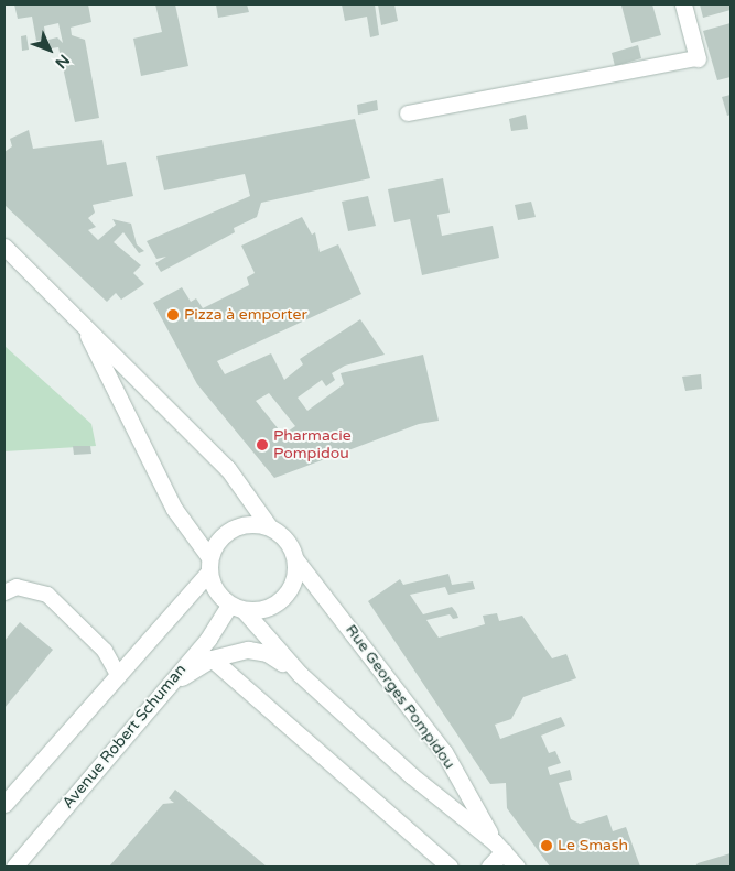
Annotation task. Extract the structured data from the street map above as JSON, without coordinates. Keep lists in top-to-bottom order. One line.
{"streets":{"main road":["Rue Georges Pompidou","Avenue Robert Schuman"]},"crossings":[["Rue Georges Pompidou","Avenue Robert Schuman"]],"places":["Pizza à emporter","Pharmacie Pompidou","Le Smash"],"north":"bottom right"}
